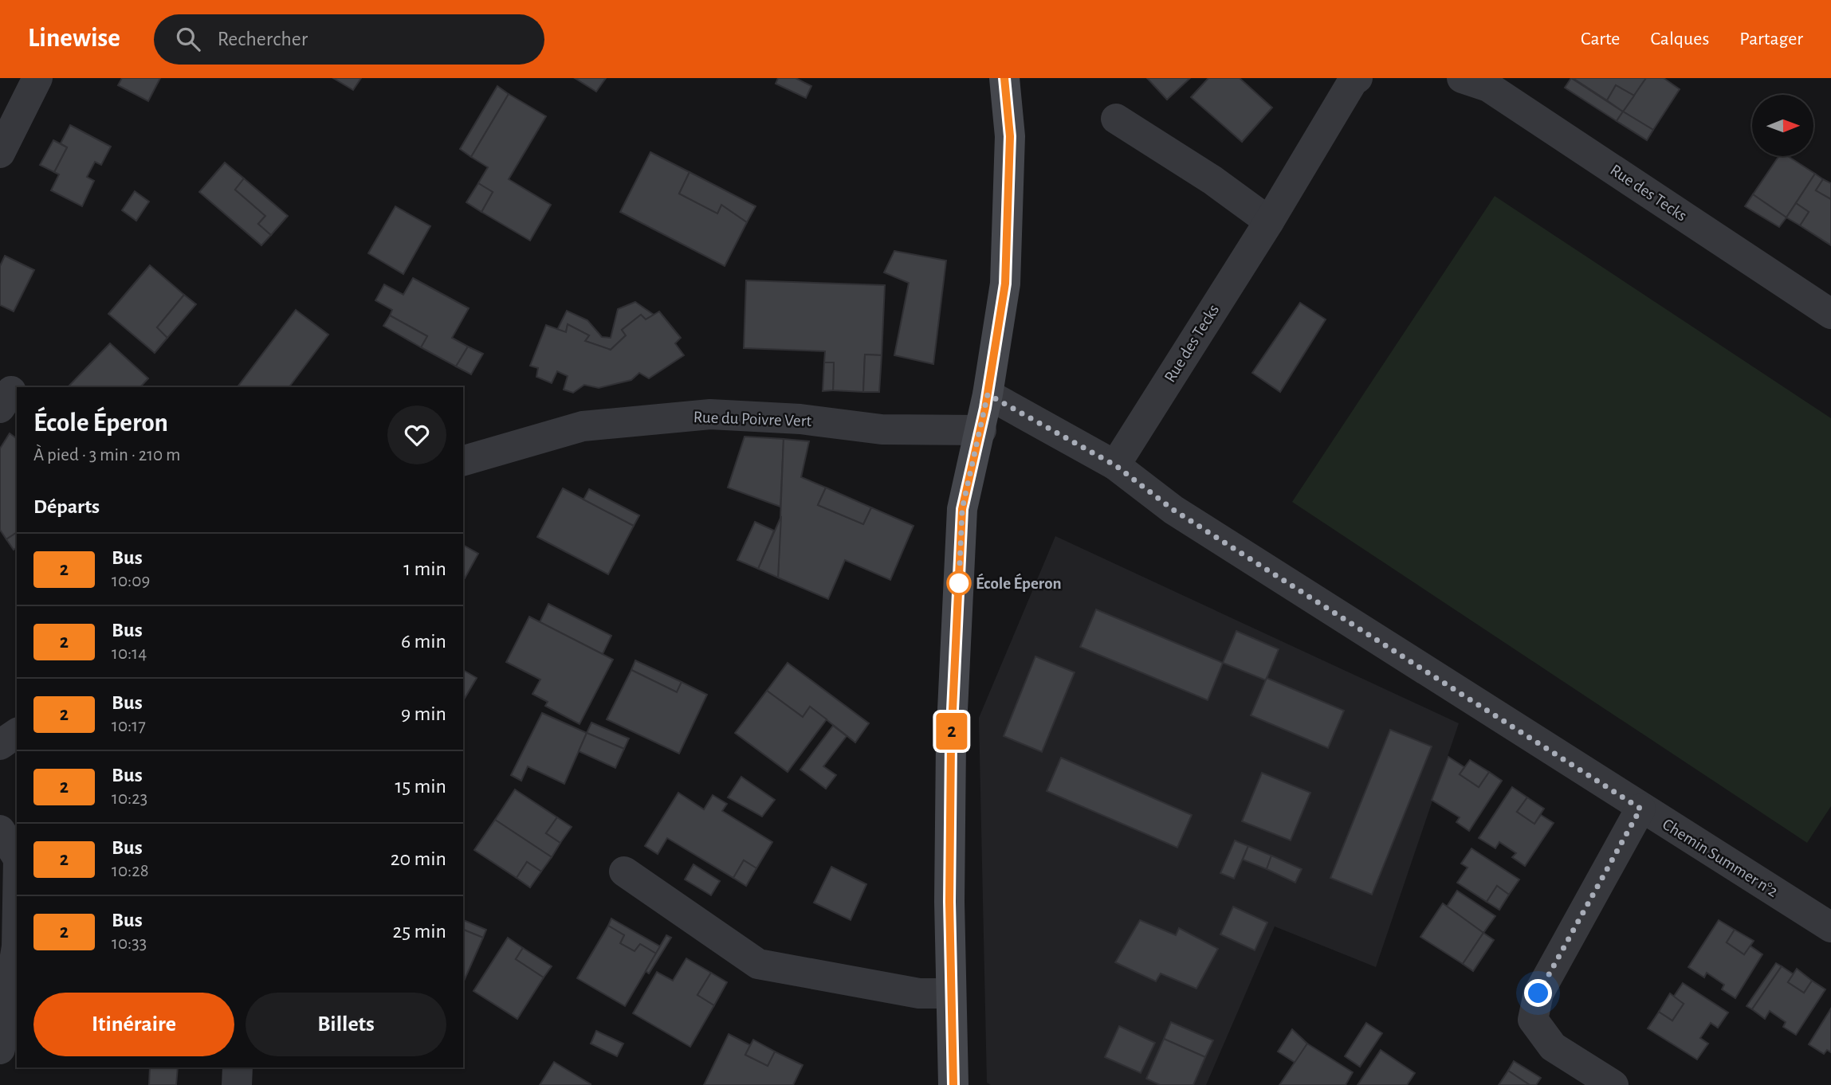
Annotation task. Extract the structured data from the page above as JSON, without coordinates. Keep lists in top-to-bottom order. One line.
{"streets":{"street":["Rue des Tecks","Rue du Poivre Vert","Chemin Summer n°2"]},"crossings":[["Rue des Tecks","Chemin Summer n°2"]],"places":["École Éperon"],"lines":["bus line 2"],"north":"right","page":{"header":"Linewise","search":"Rechercher","nav":["Carte","Calques","Partager"],"on_map":"2","heading":[["École Éperon","À pied · 3 min · 210 m"],"Départs"],"list":[{"mark":"2","name":"Bus","note":"10:09","value":"1 min"},{"mark":"2","name":"Bus","note":"10:14","value":"6 min"},{"mark":"2","name":"Bus","note":"10:17","value":"9 min"},{"mark":"2","name":"Bus","note":"10:23","value":"15 min"},{"mark":"2","name":"Bus","note":"10:28","value":"20 min"},{"mark":"2","name":"Bus","note":"10:33","value":"25 min"}],"buttons":["Itinéraire","Billets"]}}
